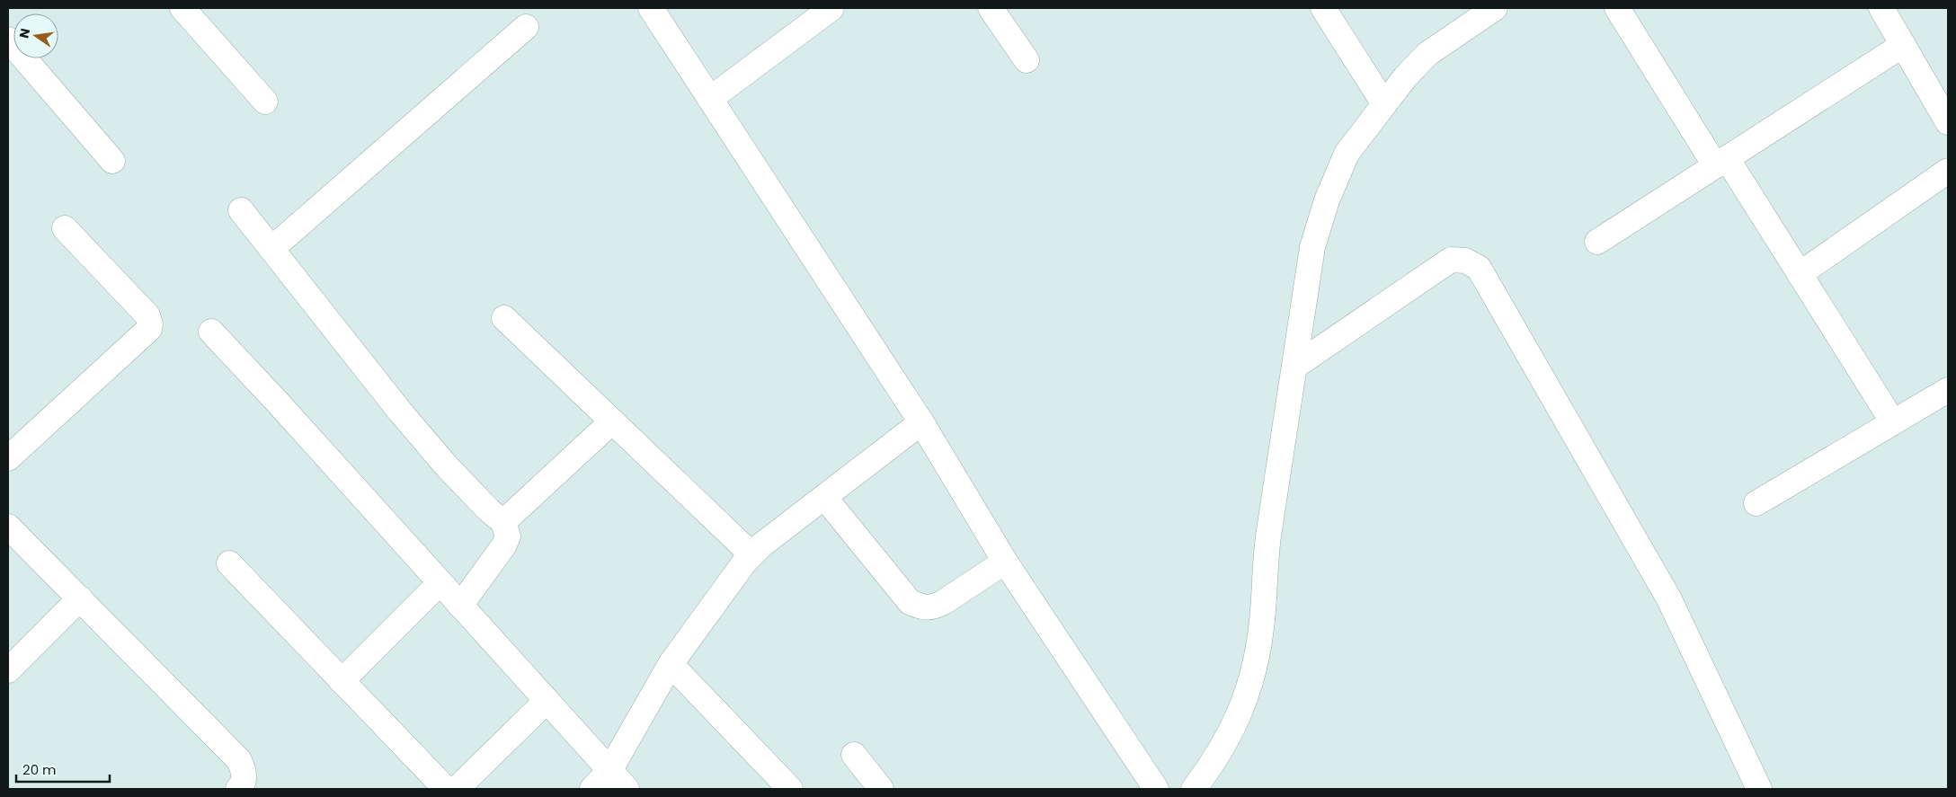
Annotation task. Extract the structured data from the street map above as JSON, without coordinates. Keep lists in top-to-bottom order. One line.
{"scale_bar":"20 m","north":"left"}
